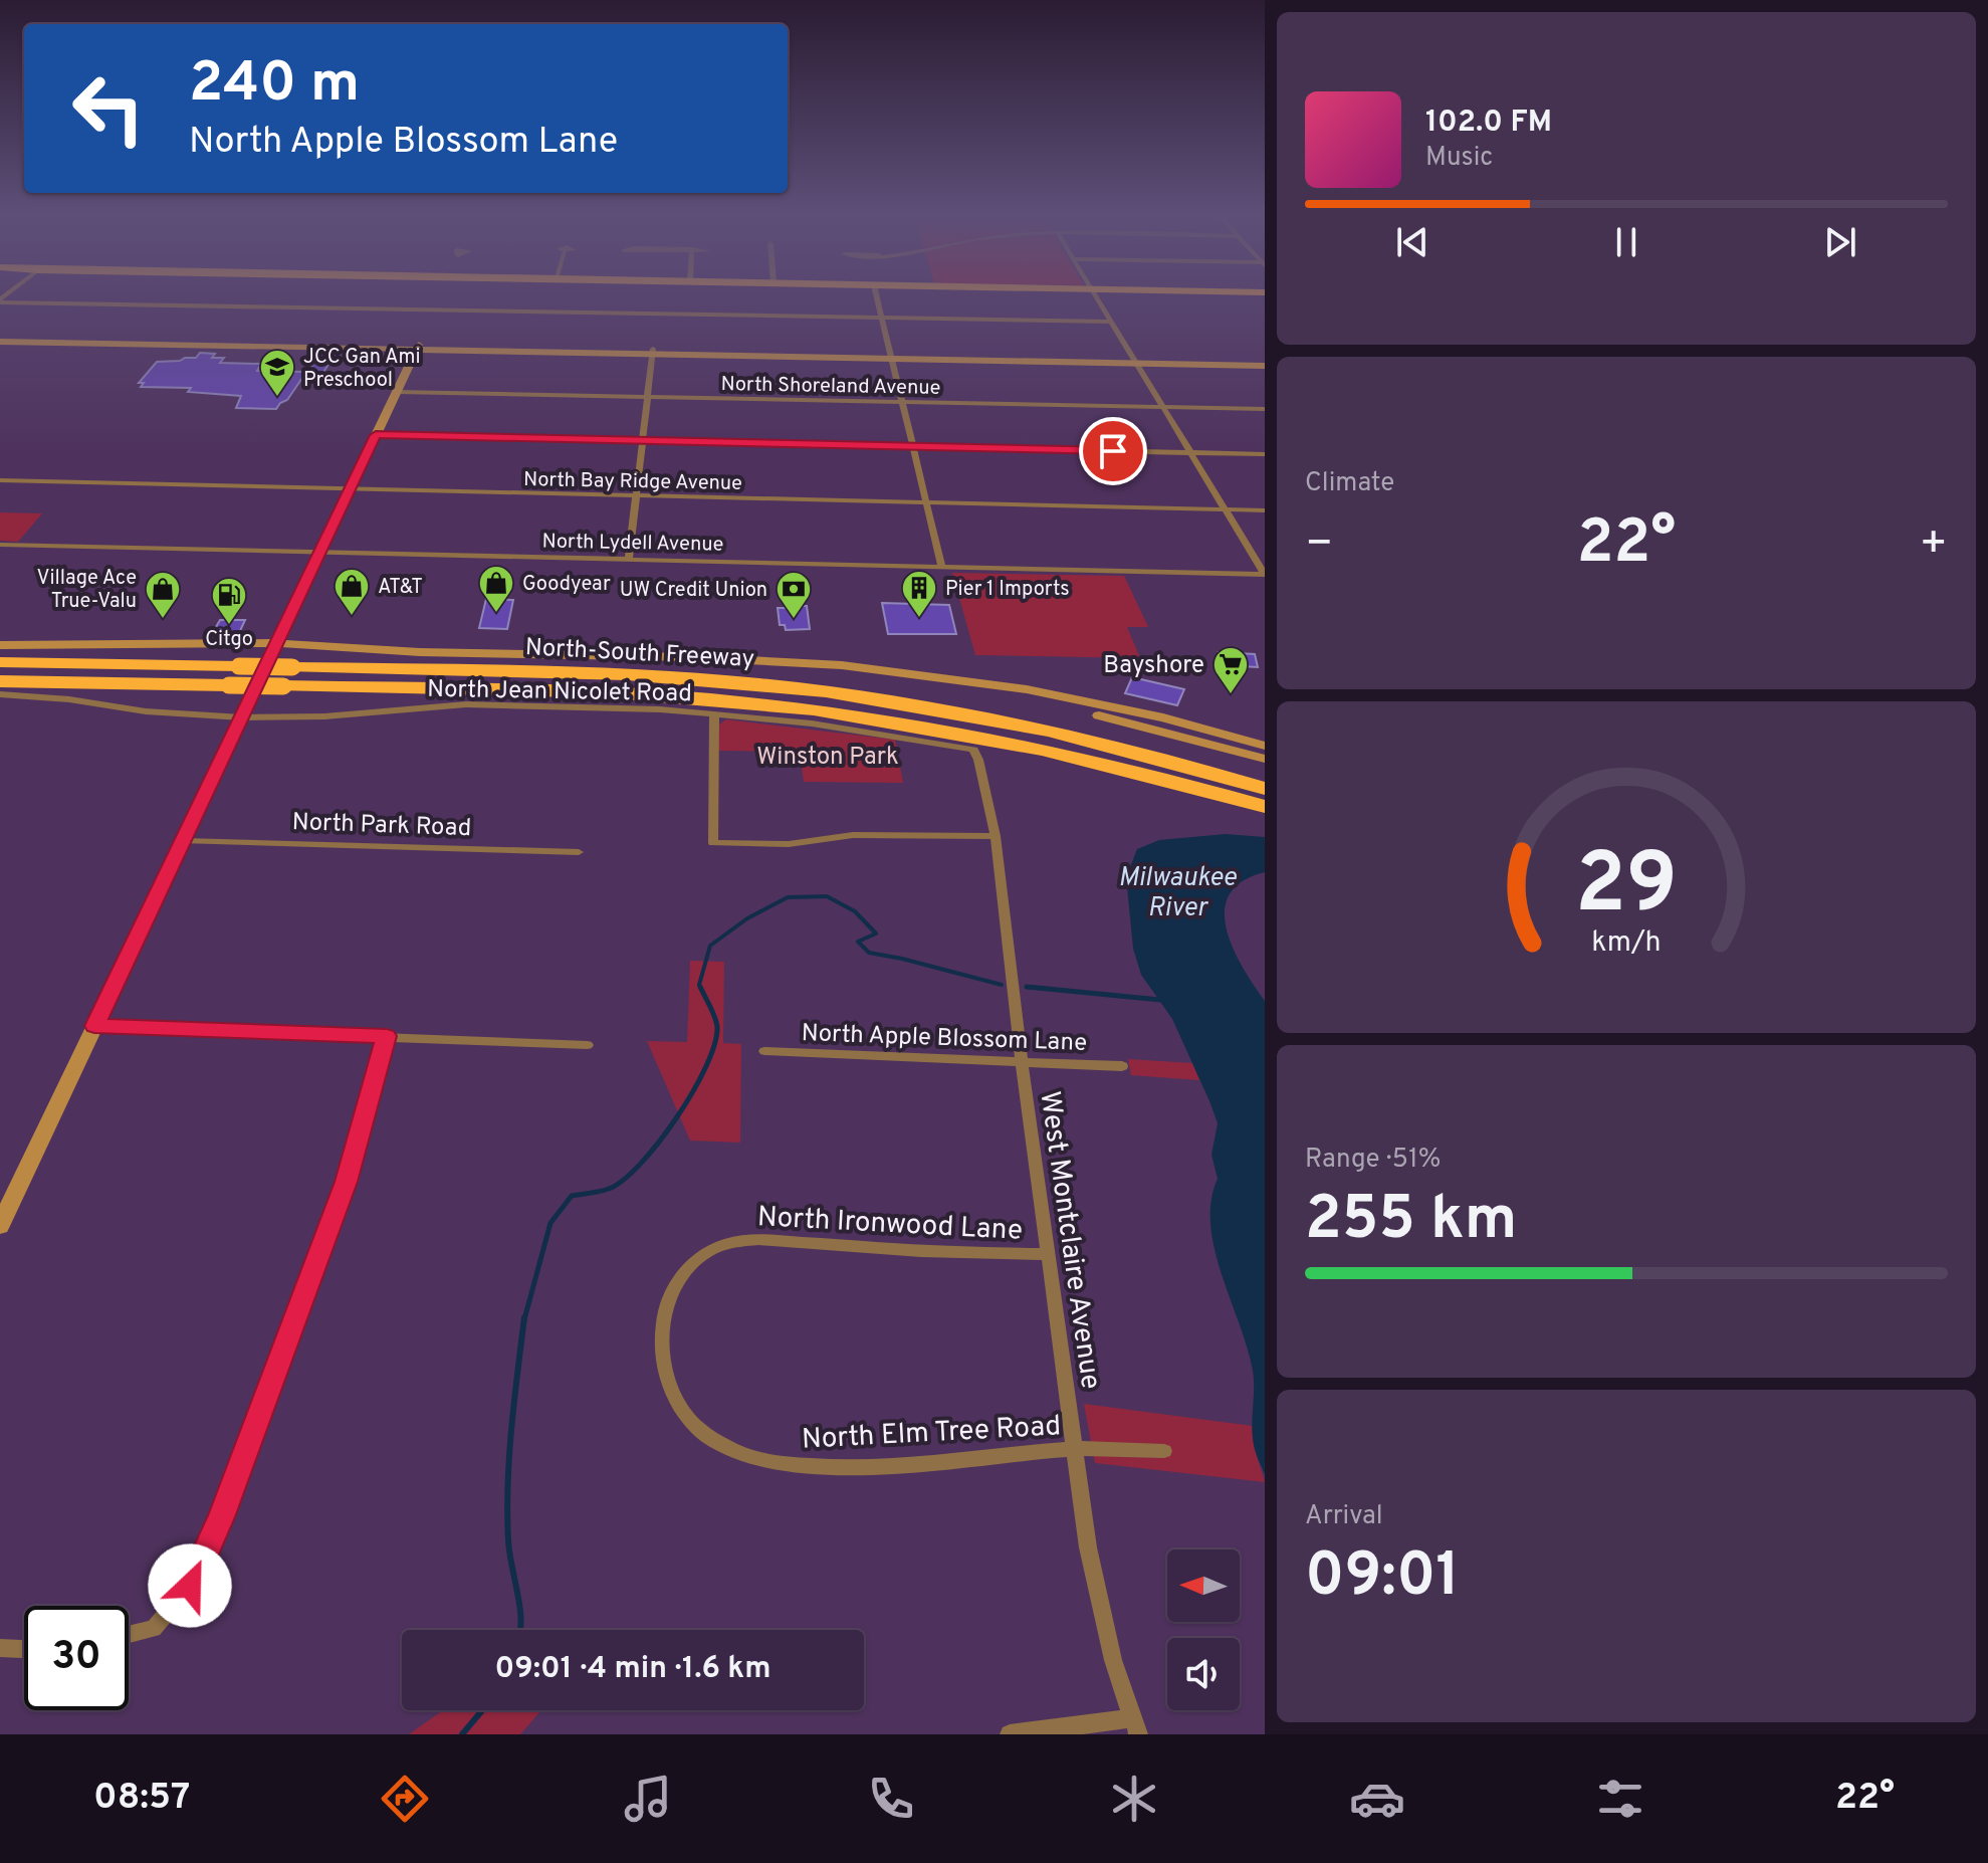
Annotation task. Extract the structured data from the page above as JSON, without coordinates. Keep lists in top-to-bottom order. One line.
{"streets":{"highway":["North-South Freeway"],"street":["North Shoreland Avenue","North Bay Ridge Avenue","North Lydell Avenue","North Jean Nicolet Road","North Park Road","North Apple Blossom Lane","North Ironwood Lane","West Montclaire Avenue","North Elm Tree Road"]},"crossings":[["North Jean Nicolet Road","West Montclaire Avenue"],["North Apple Blossom Lane","West Montclaire Avenue"],["North Ironwood Lane","West Montclaire Avenue"],["North Ironwood Lane","North Elm Tree Road"],["West Montclaire Avenue","North Elm Tree Road"]],"water":["Milwaukee River"],"parks":["Winston Park"],"places":{"school or university":["JCC Gan Ami Preschool"],"shop":["Goodyear","AT&T","Village Ace True-Valu"],"building":["Pier 1 Imports"],"bank":["UW Credit Union"],"fuel station":["Citgo"],"supermarket":["Bayshore"]},"north":"left","page":{"turn":["240 m","North Apple Blossom Lane"],"song":["102.0 FM","Music"],"tile":["Climate",["Range · 51%","255 km"],["Arrival","09:01"]],"heat":["−","22°","+"],"limit":"30","trip":"09:01 · 4 min · 1.6 km","tabs":["08:57","22°"],"gauge":["29","km/h"]}}
